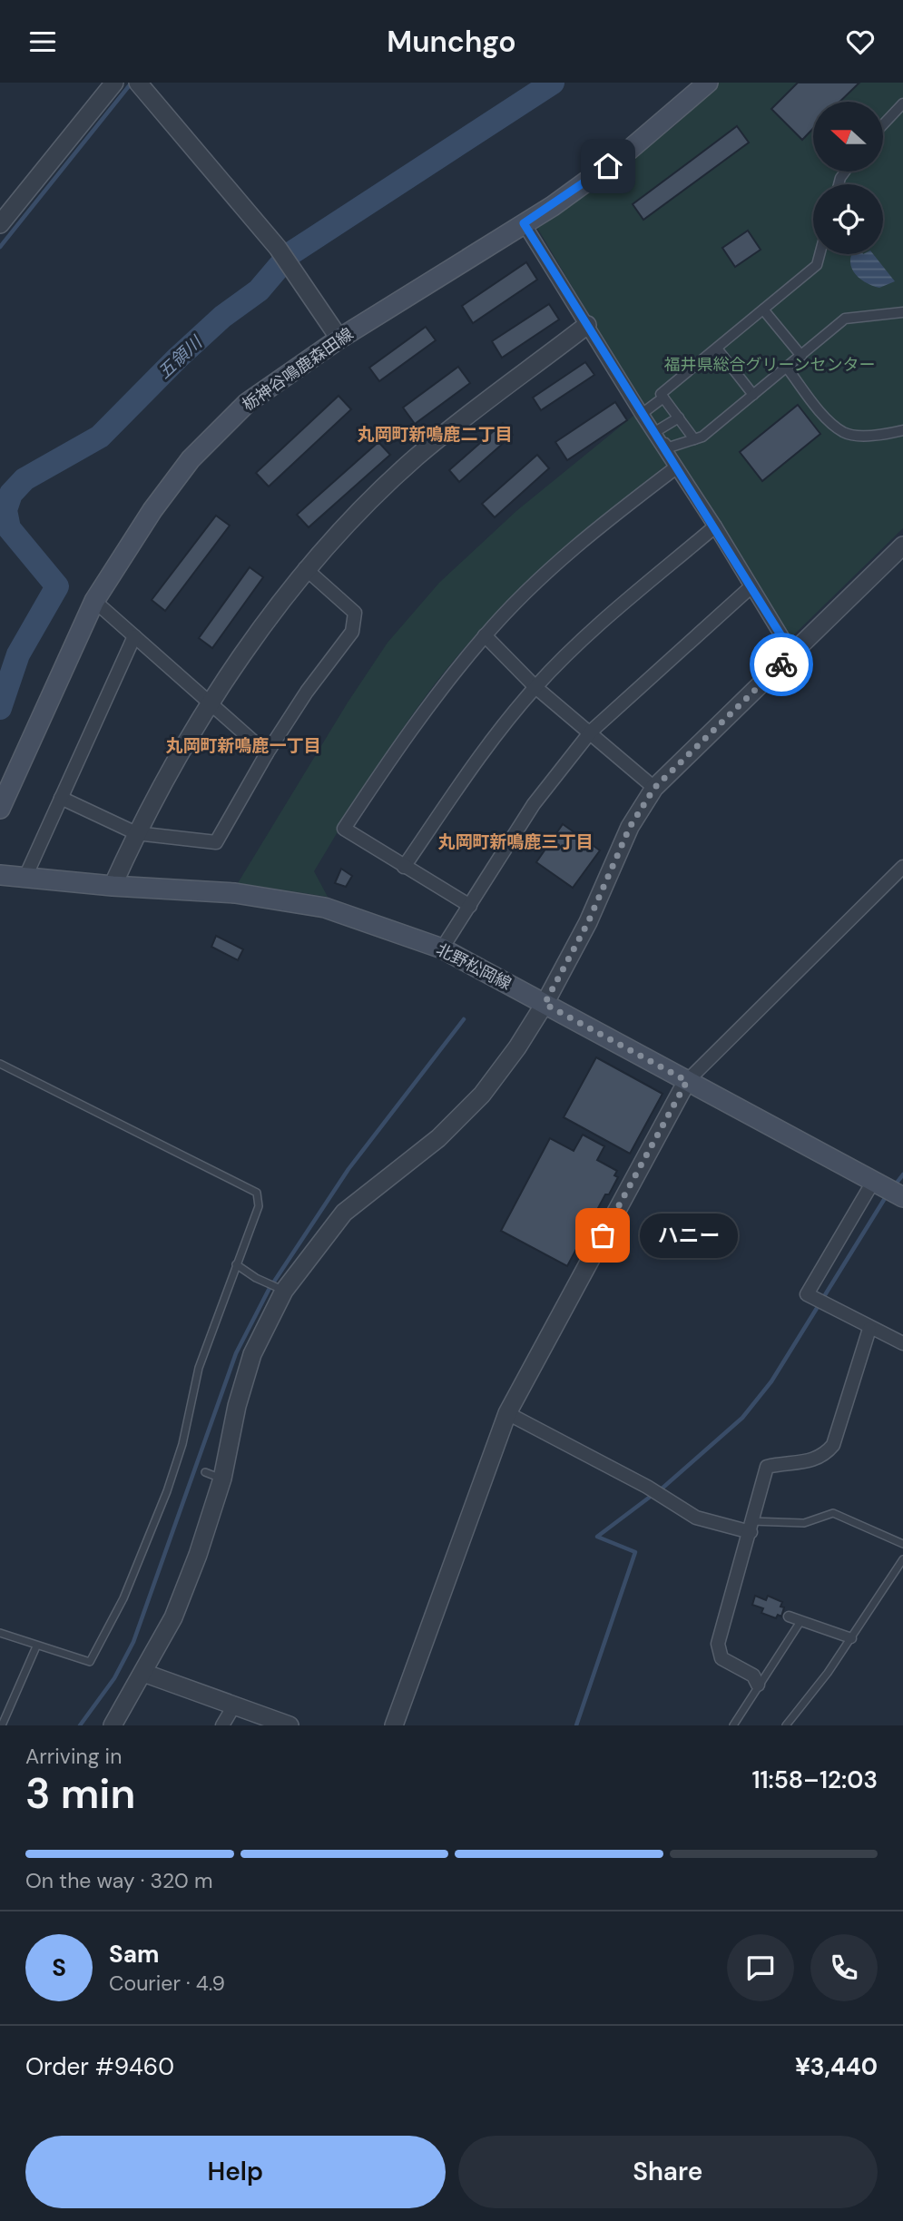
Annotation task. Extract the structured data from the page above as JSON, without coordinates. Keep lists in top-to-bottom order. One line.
{"streets":{"main road":["栃神谷鳴鹿森田線","北野松岡線"]},"districts":["丸岡町新鳴鹿二丁目","丸岡町新鳴鹿一丁目","丸岡町新鳴鹿三丁目"],"water":["五領川"],"parks":["福井県総合グリーンセンター"],"places":["ハニー"],"north":"left","page":{"header":"Munchgo","bubble":"ハニー","heading":["3 min","Arriving in","11:58–12:03"],"panel":["Sam","Courier · 4.9","Order #9460","¥3,440"],"bar":"On the way · 320 m","round":"S","buttons":["Help","Share"]}}
